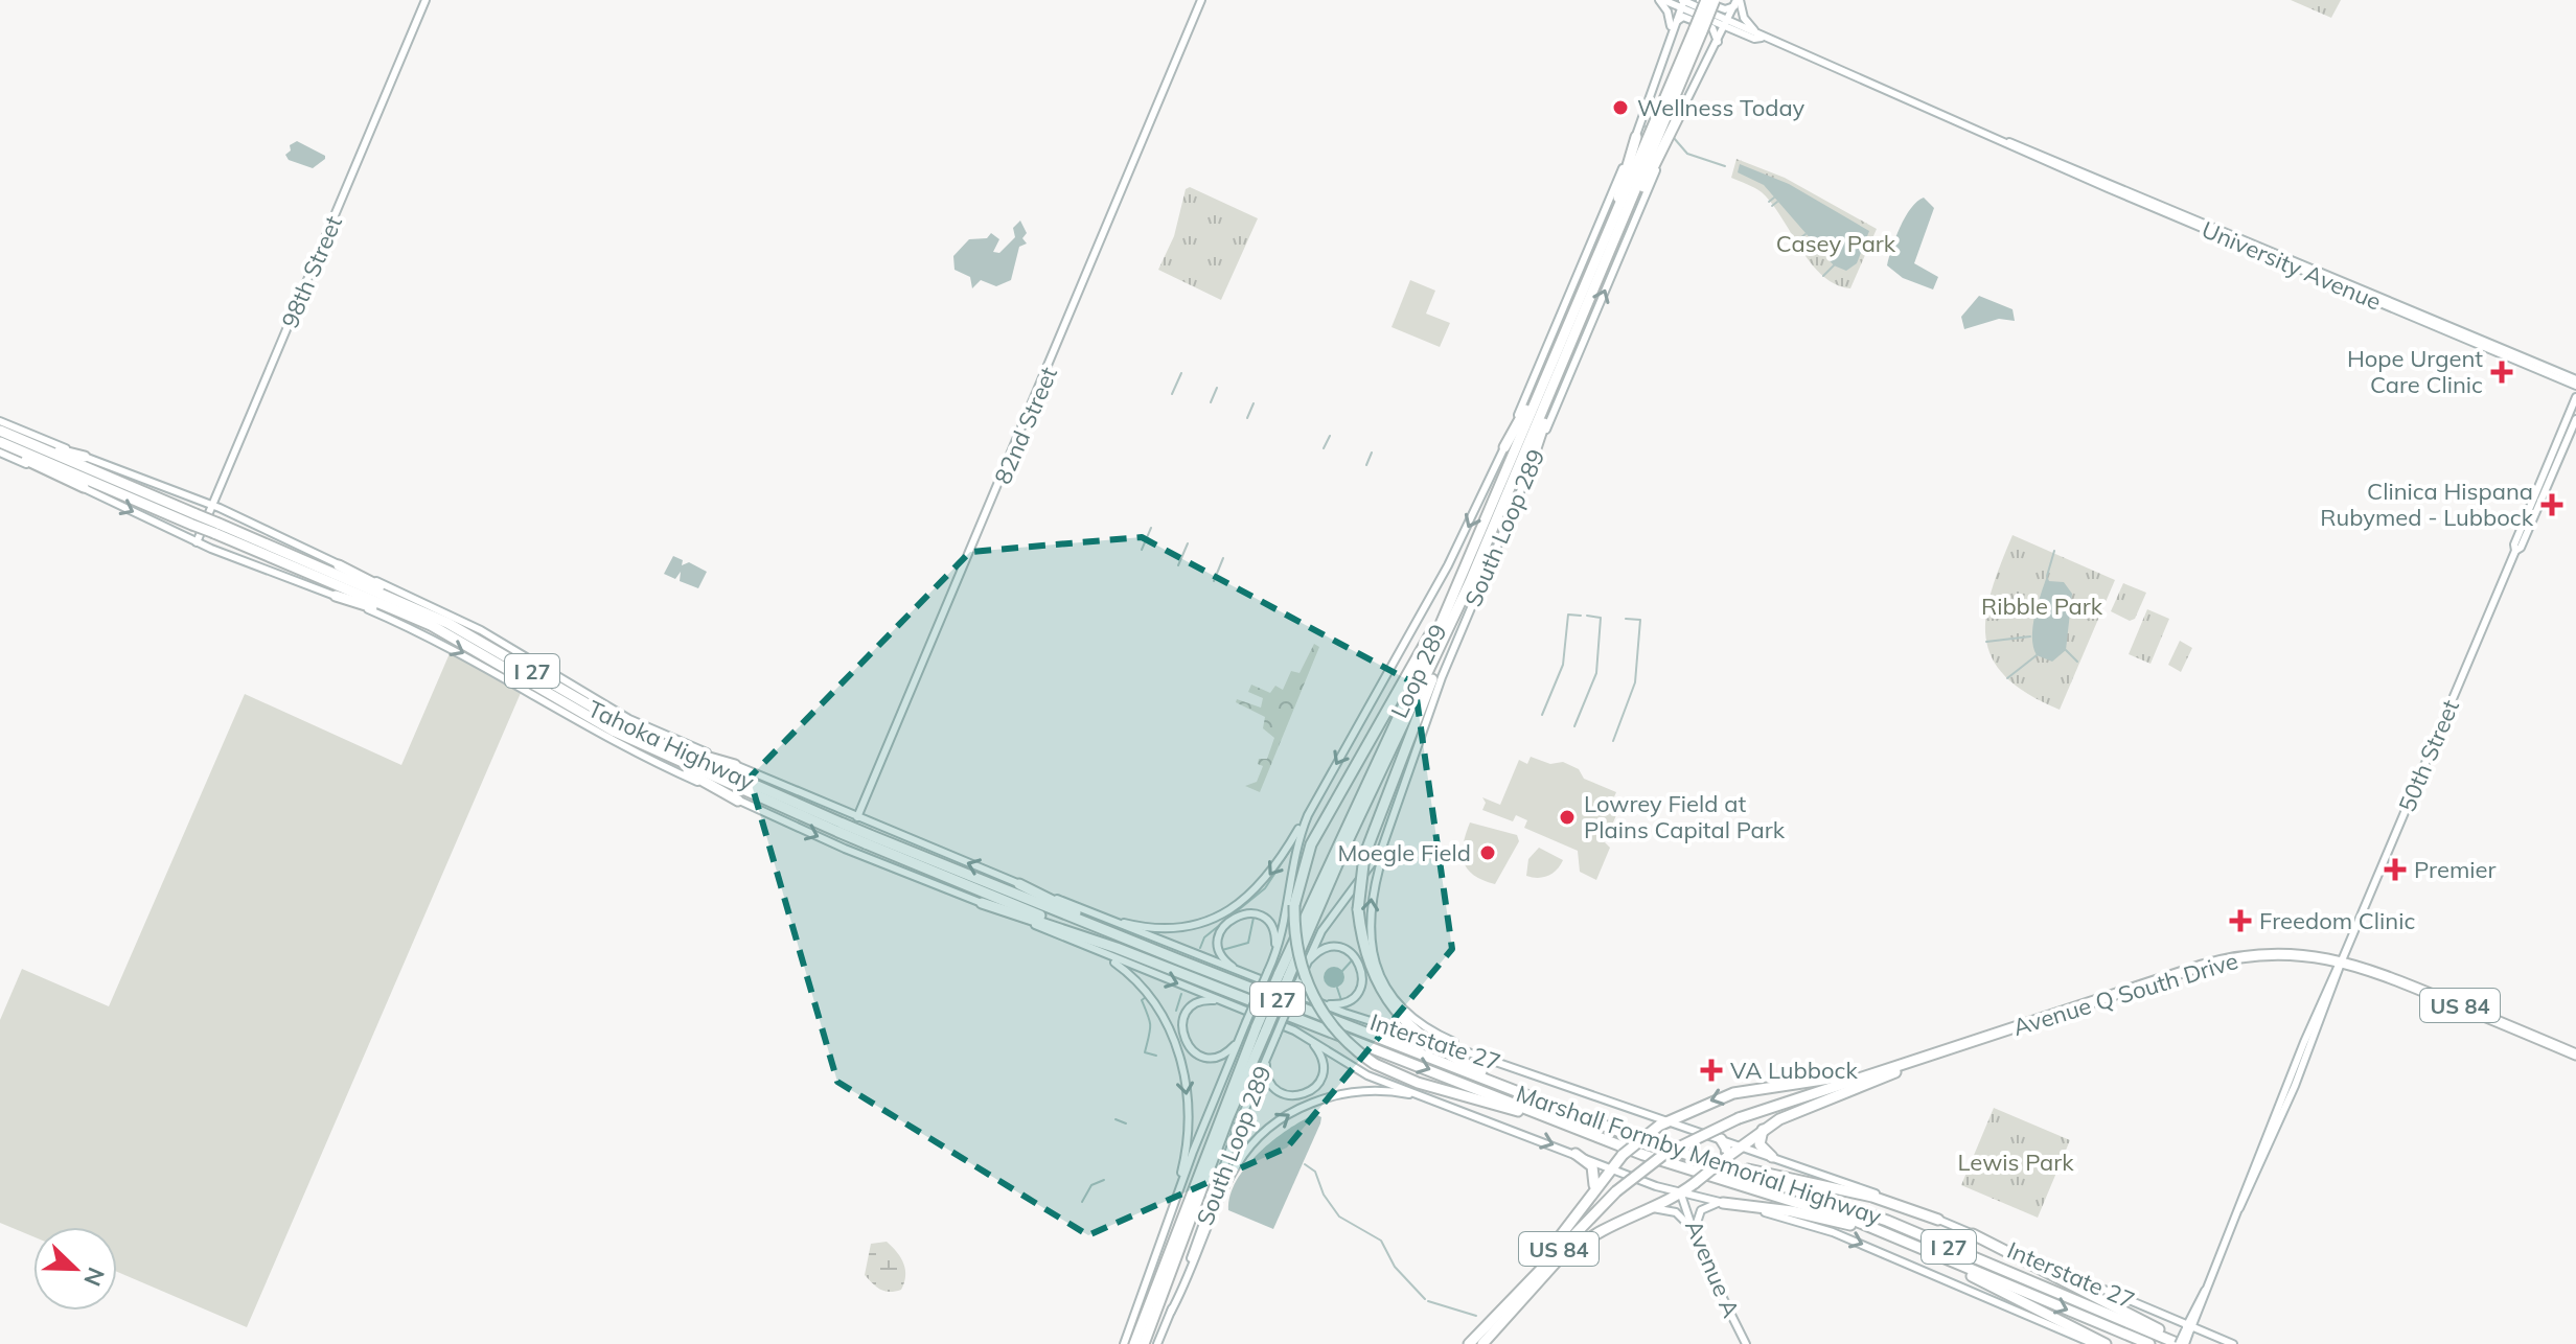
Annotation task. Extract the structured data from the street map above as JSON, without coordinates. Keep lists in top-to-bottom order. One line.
{"streets":{"highway":["I 27","Loop 289","Tahoka Highway","Avenue Q South Drive","US 84","Marshall Formby Memorial Highway"],"main road":["University Avenue","98th Street","82nd Street","South Loop 289","50th Street","Interstate 27","Avenue A"]},"crossings":[["University Avenue","South Loop 289"],["98th Street","Tahoka Highway"],["82nd Street","Interstate 27"],["South Loop 289","Loop 289"],["Tahoka Highway","Interstate 27"],["Tahoka Highway","Marshall Formby Memorial Highway"],["50th Street","Avenue Q South Drive"],["50th Street","US 84"],["50th Street","Interstate 27"],["50th Street","Marshall Formby Memorial Highway"],["Avenue Q South Drive","US 84"]],"parks":["Casey Park","Ribble Park","Lewis Park"],"places":{"other":["Wellness Today","Lowrey Field at Plains Capital Park","Moegle Field"],"health":["Hope Urgent Care Clinic","Clinica Hispana Rubymed - Lubbock","Premier","Freedom Clinic","VA Lubbock"]},"north":"bottom right"}
